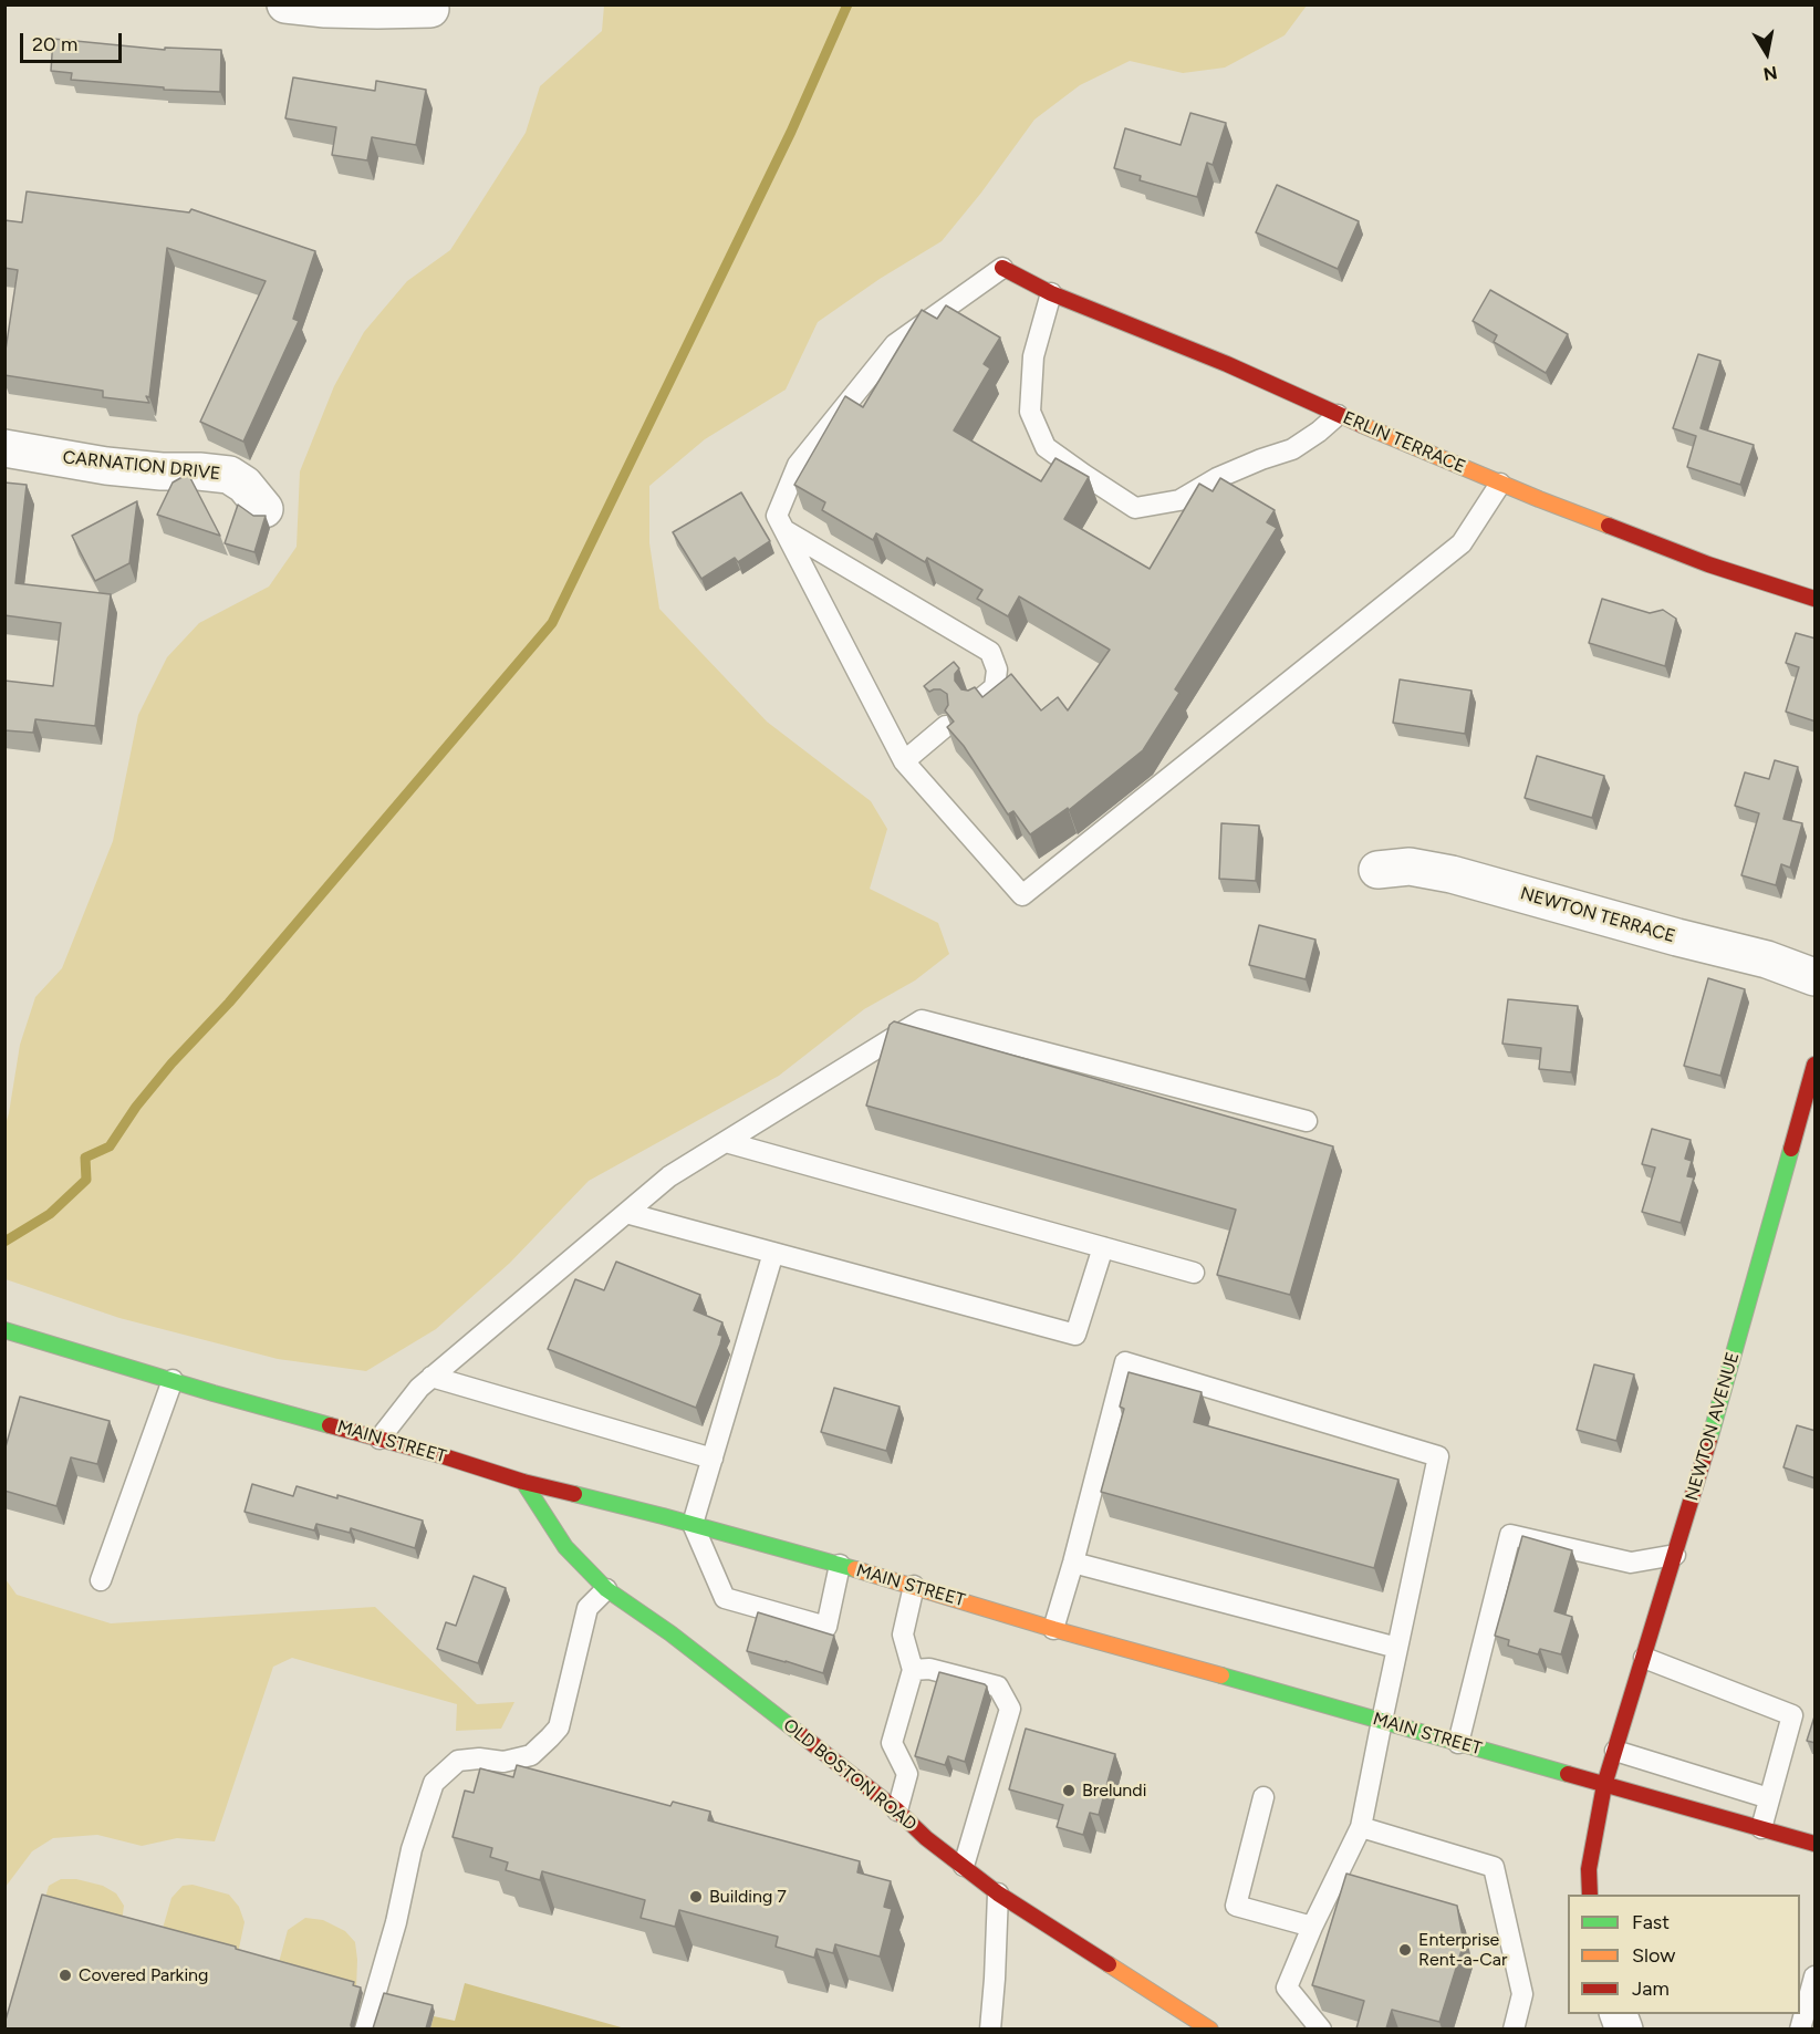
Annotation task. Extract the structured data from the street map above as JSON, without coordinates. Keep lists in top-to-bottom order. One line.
{"streets":{"street":["ERLIN TERRACE","CARNATION DRIVE","NEWTON TERRACE","NEWTON AVENUE","MAIN STREET","OLD BOSTON ROAD"]},"crossings":[["NEWTON AVENUE","MAIN STREET"],["MAIN STREET","OLD BOSTON ROAD"]],"places":["Brelundi","Building 7","Enterprise Rent-a-Car","Covered Parking"],"legend":["Fast","Slow","Jam"],"scale_bar":"20 m","north":"bottom"}
